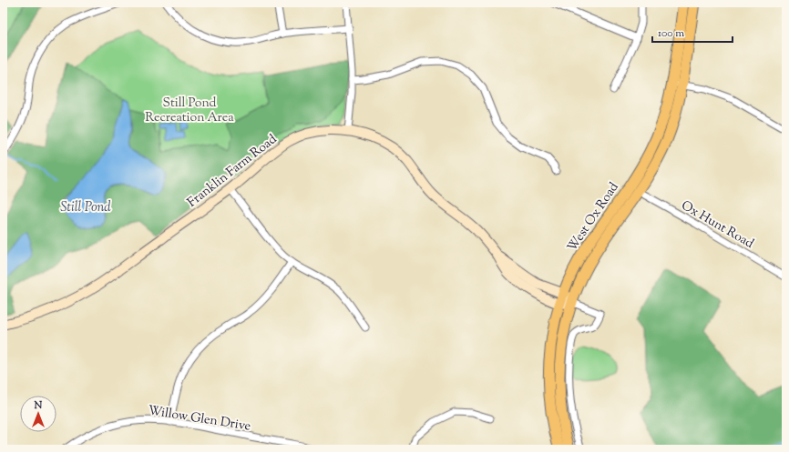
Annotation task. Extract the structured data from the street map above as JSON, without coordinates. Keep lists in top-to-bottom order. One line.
{"streets":{"main road":["West Ox Road"],"street":["Franklin Farm Road","Ox Hunt Road","Willow Glen Drive"]},"crossings":[["Franklin Farm Road","West Ox Road"],["West Ox Road","Ox Hunt Road"]],"water":["Still Pond"],"parks":["Still Pond Recreation Area"],"scale_bar":"100 m","north":"top"}
